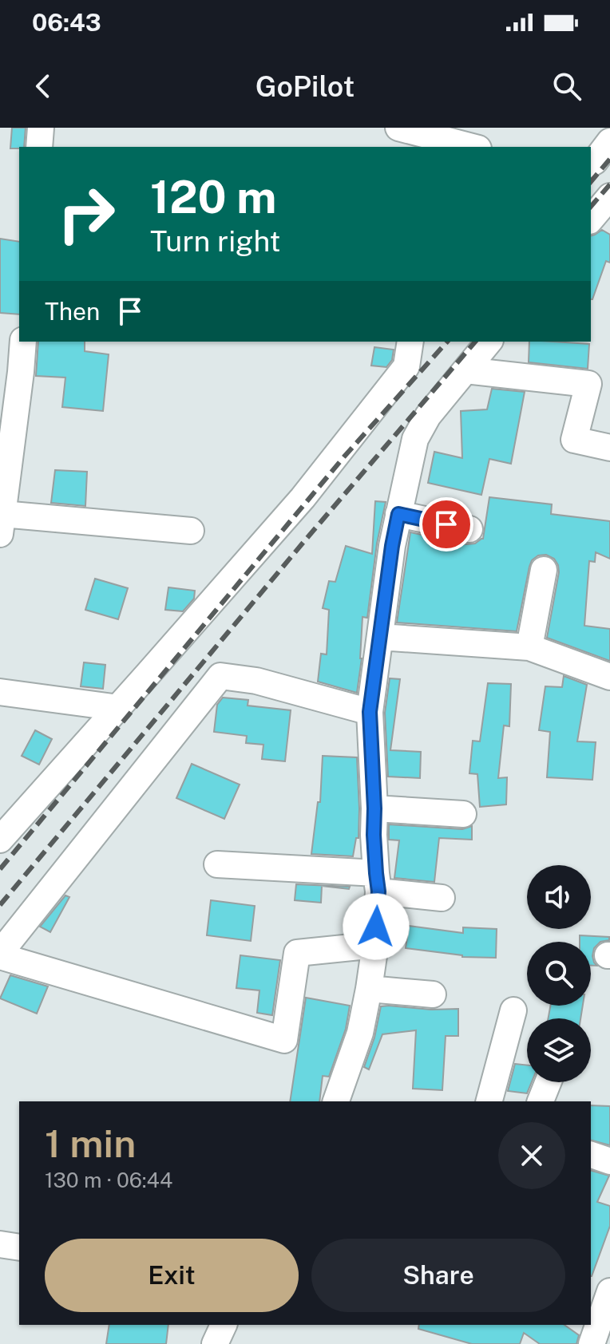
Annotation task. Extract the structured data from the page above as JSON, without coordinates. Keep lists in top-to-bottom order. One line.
{"page":{"status":"06:43","header":"GoPilot","turn":["120 m","Turn right"],"then":"Then","heading":["1 min","130 m · 06:44"],"buttons":["Exit","Share"]}}
